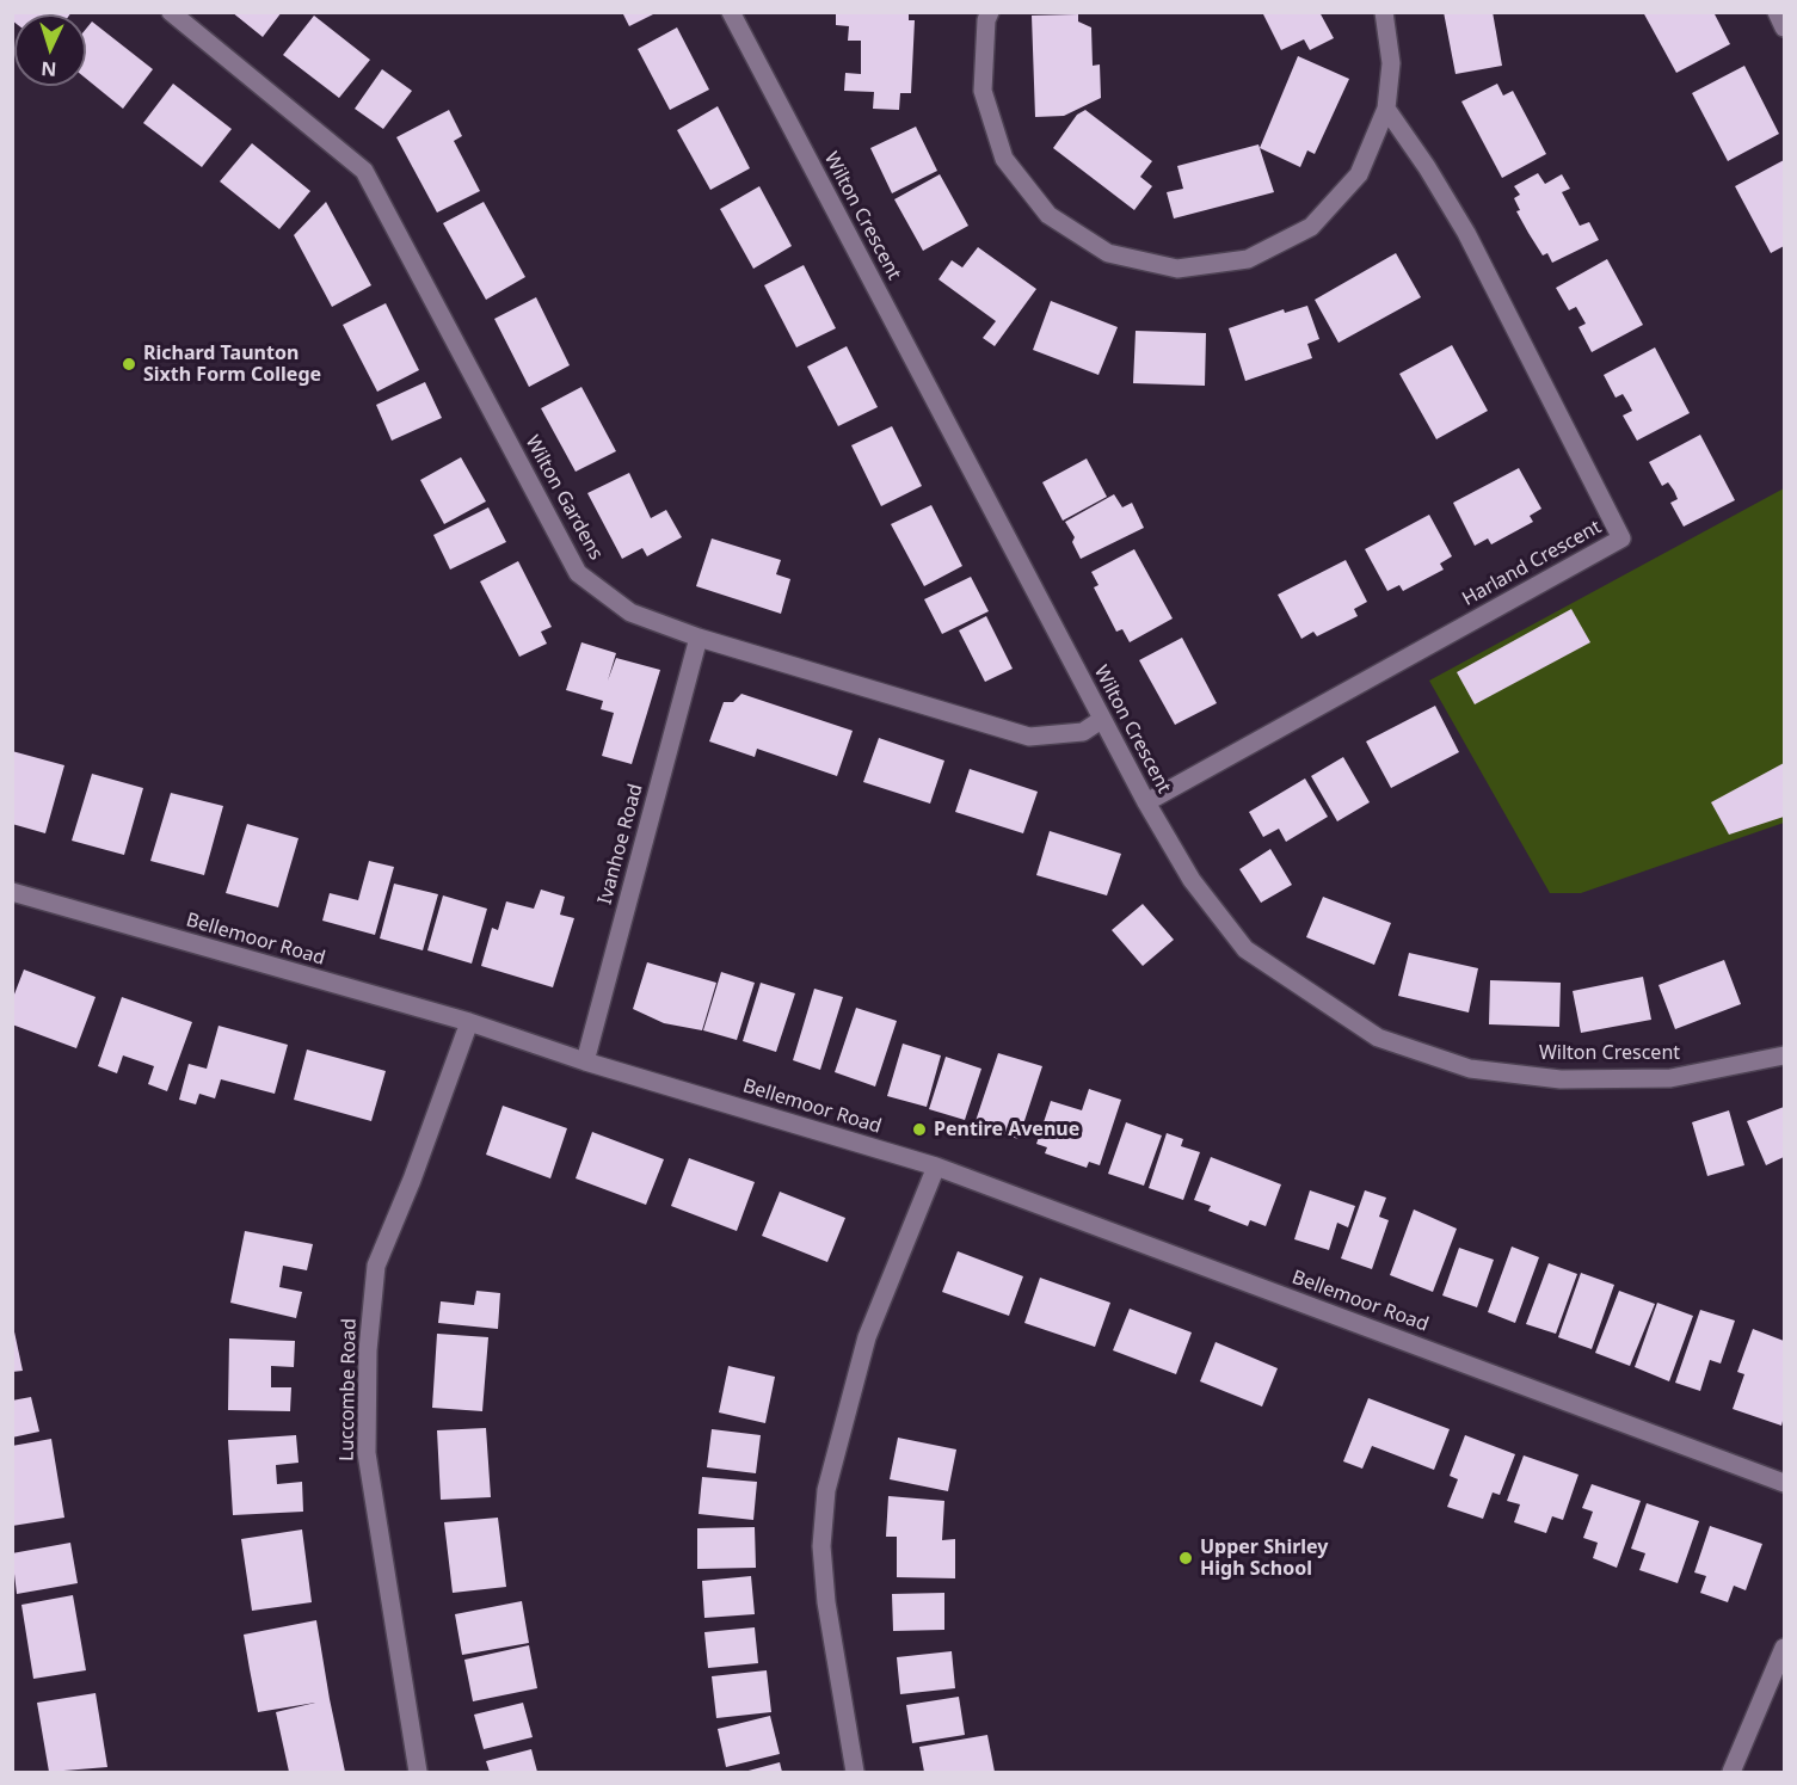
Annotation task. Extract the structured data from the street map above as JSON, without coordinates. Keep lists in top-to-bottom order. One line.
{"streets":{"street":["Wilton Crescent","Wilton Gardens","Harland Crescent","Ivanhoe Road","Bellemoor Road","Luccombe Road"]},"crossings":[["Wilton Crescent","Wilton Gardens"],["Wilton Crescent","Harland Crescent"],["Wilton Gardens","Ivanhoe Road"],["Ivanhoe Road","Bellemoor Road"],["Bellemoor Road","Luccombe Road"]],"places":["Richard Taunton Sixth Form College","Pentire Avenue","Upper Shirley High School"],"north":"bottom"}
